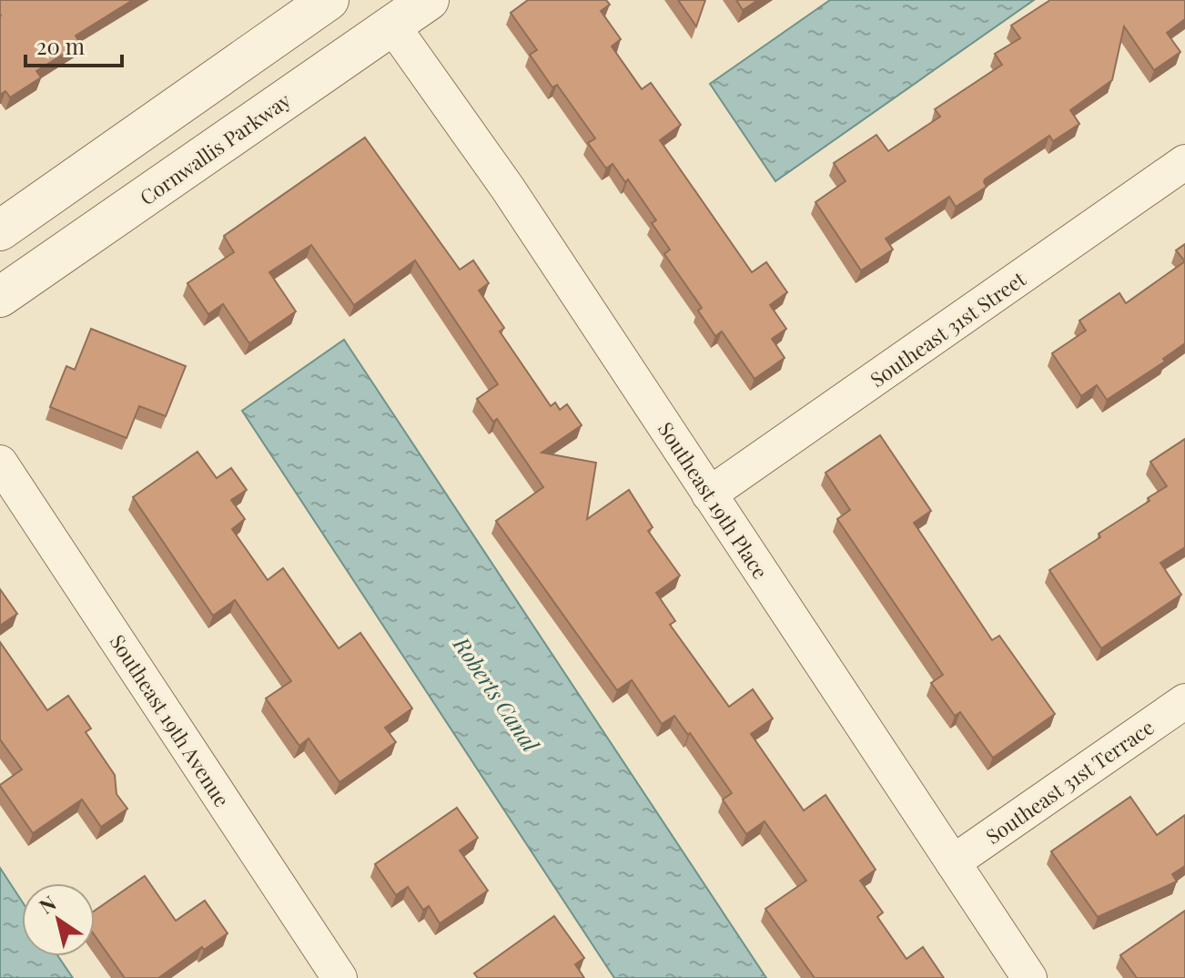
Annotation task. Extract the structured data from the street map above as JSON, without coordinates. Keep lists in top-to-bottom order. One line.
{"streets":{"street":["Cornwallis Parkway","Southeast 31st Street","Southeast 19th Place","Southeast 19th Avenue","Southeast 31st Terrace"]},"crossings":[["Cornwallis Parkway","Southeast 19th Place"],["Southeast 31st Street","Southeast 19th Place"],["Southeast 19th Place","Southeast 31st Terrace"]],"water":["Roberts Canal"],"scale_bar":"20 m","north":"top left"}
